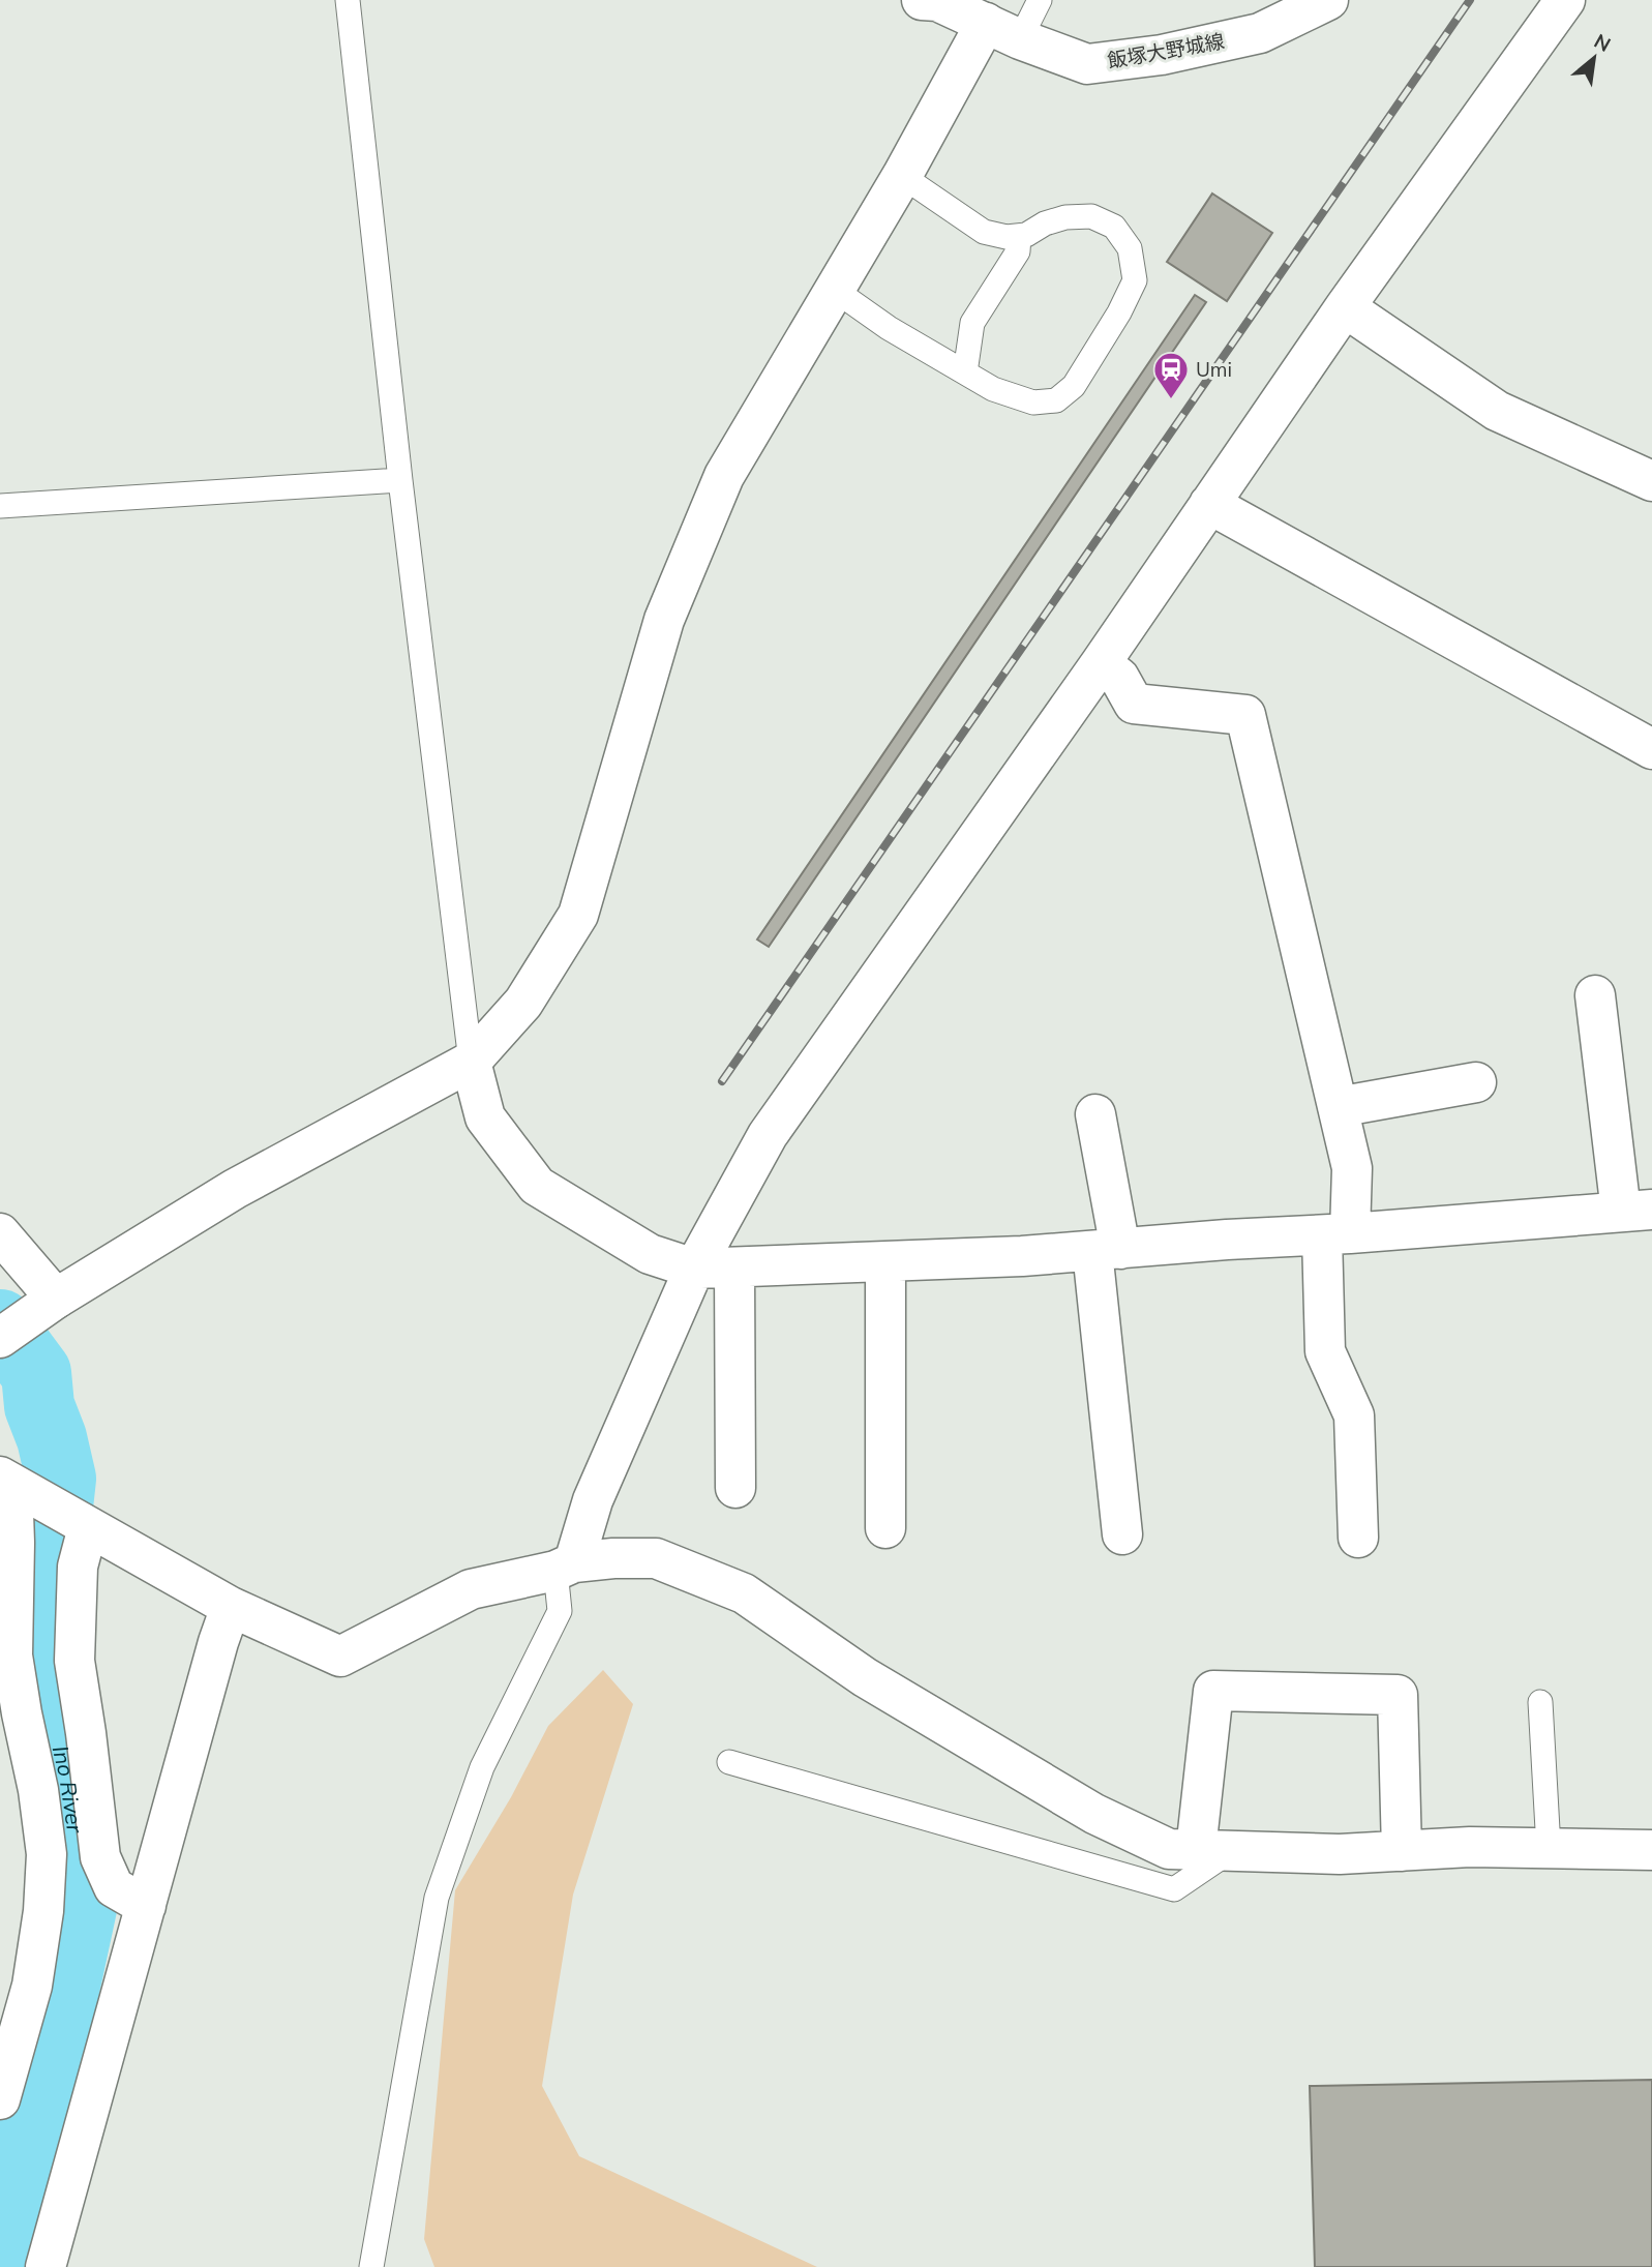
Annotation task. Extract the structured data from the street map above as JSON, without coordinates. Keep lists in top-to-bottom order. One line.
{"streets":{"street":["飯塚大野城線"]},"water":["Ino River"],"places":{"station":["Umi"]},"north":"top right"}
